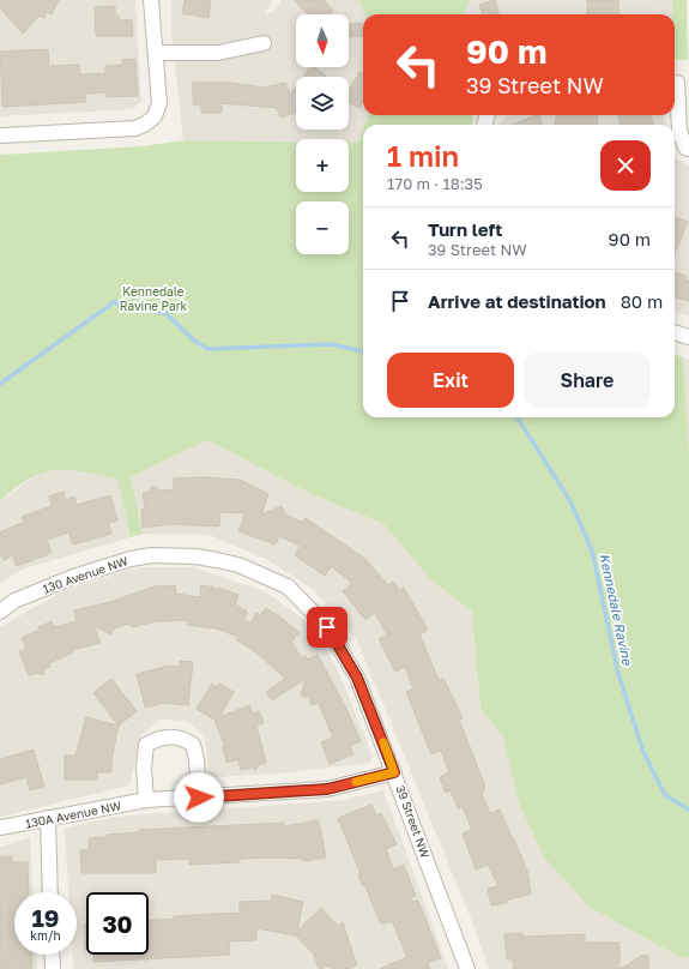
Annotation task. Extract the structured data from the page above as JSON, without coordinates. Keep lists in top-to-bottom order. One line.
{"streets":{"street":["130 Avenue NW","130A Avenue NW","39 Street NW"]},"crossings":[["130 Avenue NW","39 Street NW"],["130A Avenue NW","39 Street NW"]],"water":["Kennedale Ravine"],"parks":["Kennedale Ravine Park"],"north":"bottom","page":{"map_buttons":["+","−"],"turn":["90 m","39 Street NW"],"heading":["1 min","170 m · 18:35"],"list":[{"name":"Turn left","note":"39 Street NW","value":"90 m"},{"name":"Arrive at destination","value":"80 m"}],"buttons":["Exit","Share"],"speed":"19 km/h","limit":"30"}}
